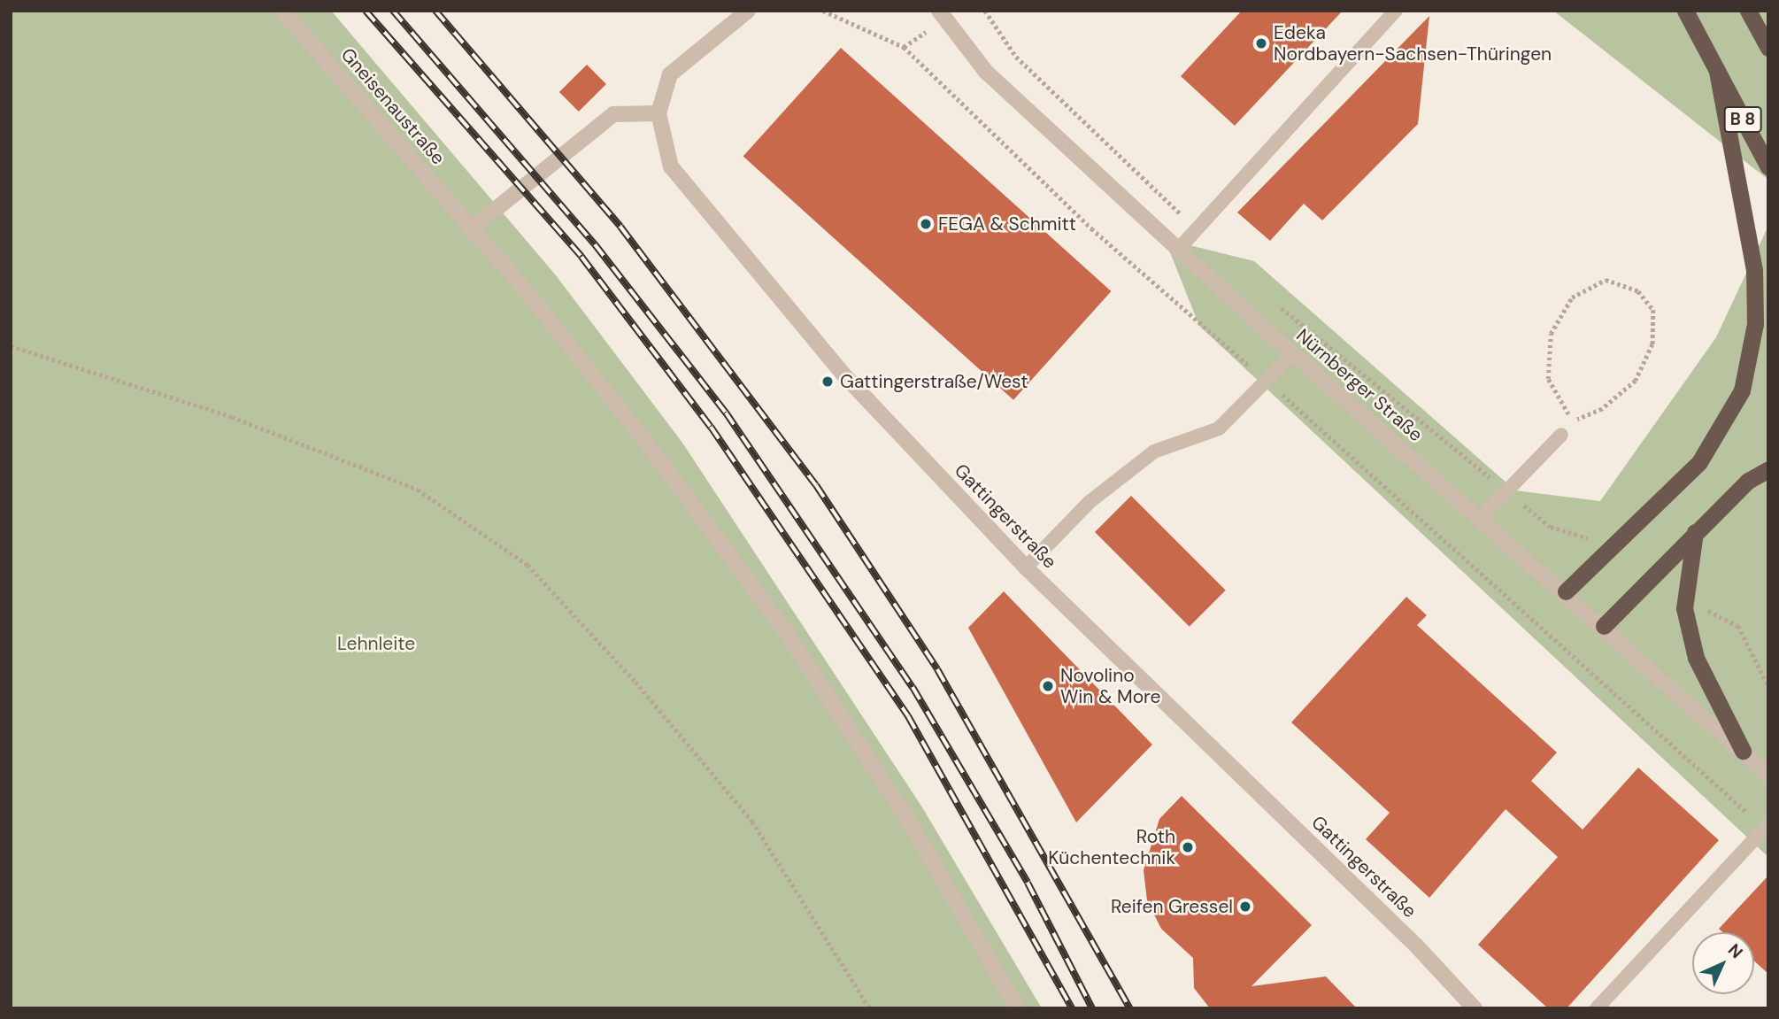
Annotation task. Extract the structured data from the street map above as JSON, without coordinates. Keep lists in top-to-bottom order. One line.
{"streets":{"highway":["B 8"],"street":["Gneisenaustraße","Nürnberger Straße","Gattingerstraße"]},"parks":["Lehnleite"],"places":["Edeka Nordbayern-Sachsen-Thüringen","FEGA & Schmitt","Gattingerstraße/West","Novolino Win & More","Roth Küchentechnik","Reifen Gressel"],"north":"top right"}
